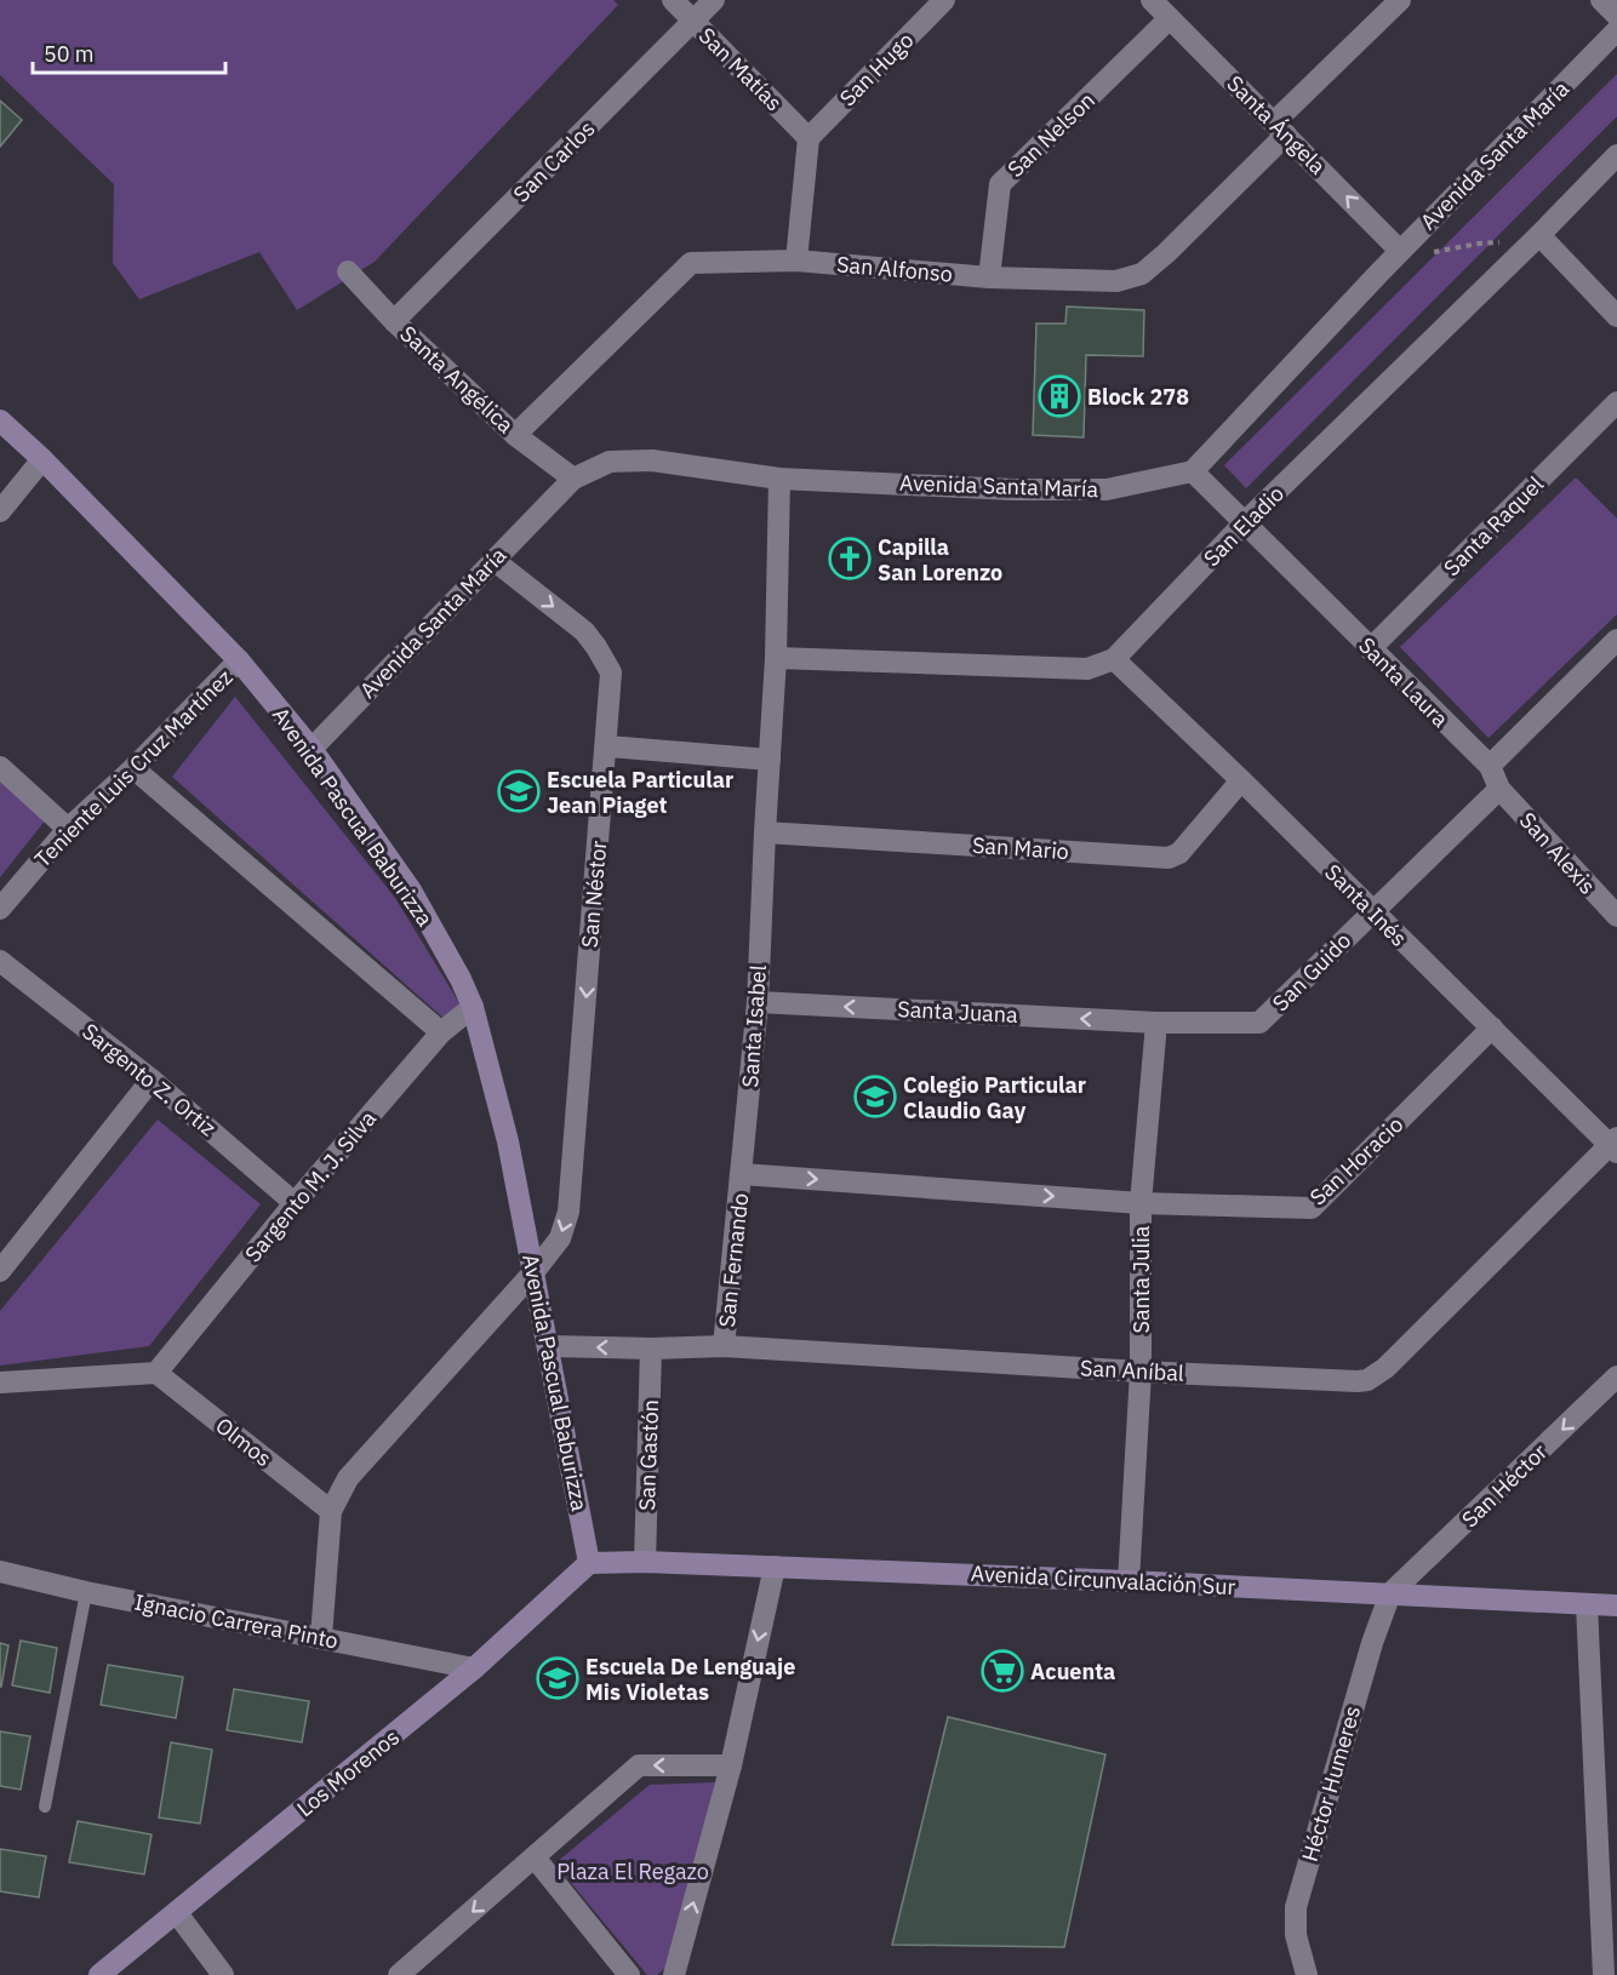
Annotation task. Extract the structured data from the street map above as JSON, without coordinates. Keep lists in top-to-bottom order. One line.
{"streets":{"main road":["Avenida Pascual Baburizza","Avenida Circunvalación Sur","Los Morenos"],"street":["San Matías","San Hugo","Santa Ángela","San Nelson","Avenida Santa María","San Carlos","San Alfonso","Santa Angélica","San Eladio","Santa Raquel","Santa Laura","Teniente Luis Cruz Martínez","San Mario","San Alexis","San Néstor","Santa Inés","San Guido","Santa Juana","Santa Isabel","Sargento Z. Ortiz","San Horacio","Sargento M. J. Silva","San Fernando","Santa Julia","San Aníbal","Olmos","San Gastón","San Héctor","Ignacio Carrera Pinto","Héctor Humeres"]},"crossings":[["San Matías","San Hugo"],["San Matías","San Carlos"],["Santa Ángela","San Nelson"],["Santa Ángela","Avenida Santa María"],["Santa Ángela","San Alfonso"],["San Nelson","San Alfonso"],["Avenida Santa María","Santa Angélica"],["Avenida Santa María","Santa Laura"],["Avenida Santa María","Avenida Pascual Baburizza"],["Avenida Santa María","San Néstor"],["Avenida Santa María","Santa Isabel"],["San Carlos","Santa Angélica"],["San Alfonso","Santa Angélica"],["San Eladio","Santa Laura"],["San Eladio","Santa Inés"],["Santa Raquel","Santa Laura"],["Santa Laura","San Alexis"],["Teniente Luis Cruz Martínez","Avenida Pascual Baburizza"],["Avenida Pascual Baburizza","San Néstor"],["Avenida Pascual Baburizza","Sargento M. J. Silva"],["Avenida Pascual Baburizza","San Aníbal"],["Avenida Pascual Baburizza","Avenida Circunvalación Sur"],["Avenida Pascual Baburizza","Los Morenos"],["San Mario","Santa Inés"],["San Mario","Santa Isabel"],["San Alexis","San Guido"],["San Néstor","Olmos"],["Santa Inés","San Guido"],["Santa Inés","San Horacio"],["Santa Inés","San Aníbal"],["San Guido","Santa Juana"],["San Guido","Santa Julia"],["Santa Juana","Santa Isabel"],["Santa Juana","Santa Julia"],["Santa Isabel","San Fernando"],["Sargento Z. Ortiz","Sargento M. J. Silva"],["San Horacio","Santa Julia"],["Sargento M. J. Silva","Olmos"],["San Fernando","San Aníbal"],["Santa Julia","San Aníbal"],["Santa Julia","Avenida Circunvalación Sur"],["San Aníbal","San Gastón"],["San Gastón","Avenida Circunvalación Sur"],["San Héctor","Avenida Circunvalación Sur"],["San Héctor","Héctor Humeres"],["Avenida Circunvalación Sur","Los Morenos"],["Avenida Circunvalación Sur","Héctor Humeres"],["Ignacio Carrera Pinto","Los Morenos"]],"one_way":["Santa Ángela","San Néstor","San Héctor"],"parks":["Plaza El Regazo"],"places":{"building":["Block 278"],"church":["Capilla San Lorenzo"],"school or university":["Escuela Particular Jean Piaget","Colegio Particular Claudio Gay","Escuela De Lenguaje Mis Violetas"],"supermarket":["Acuenta"]},"scale_bar":"50 m"}
